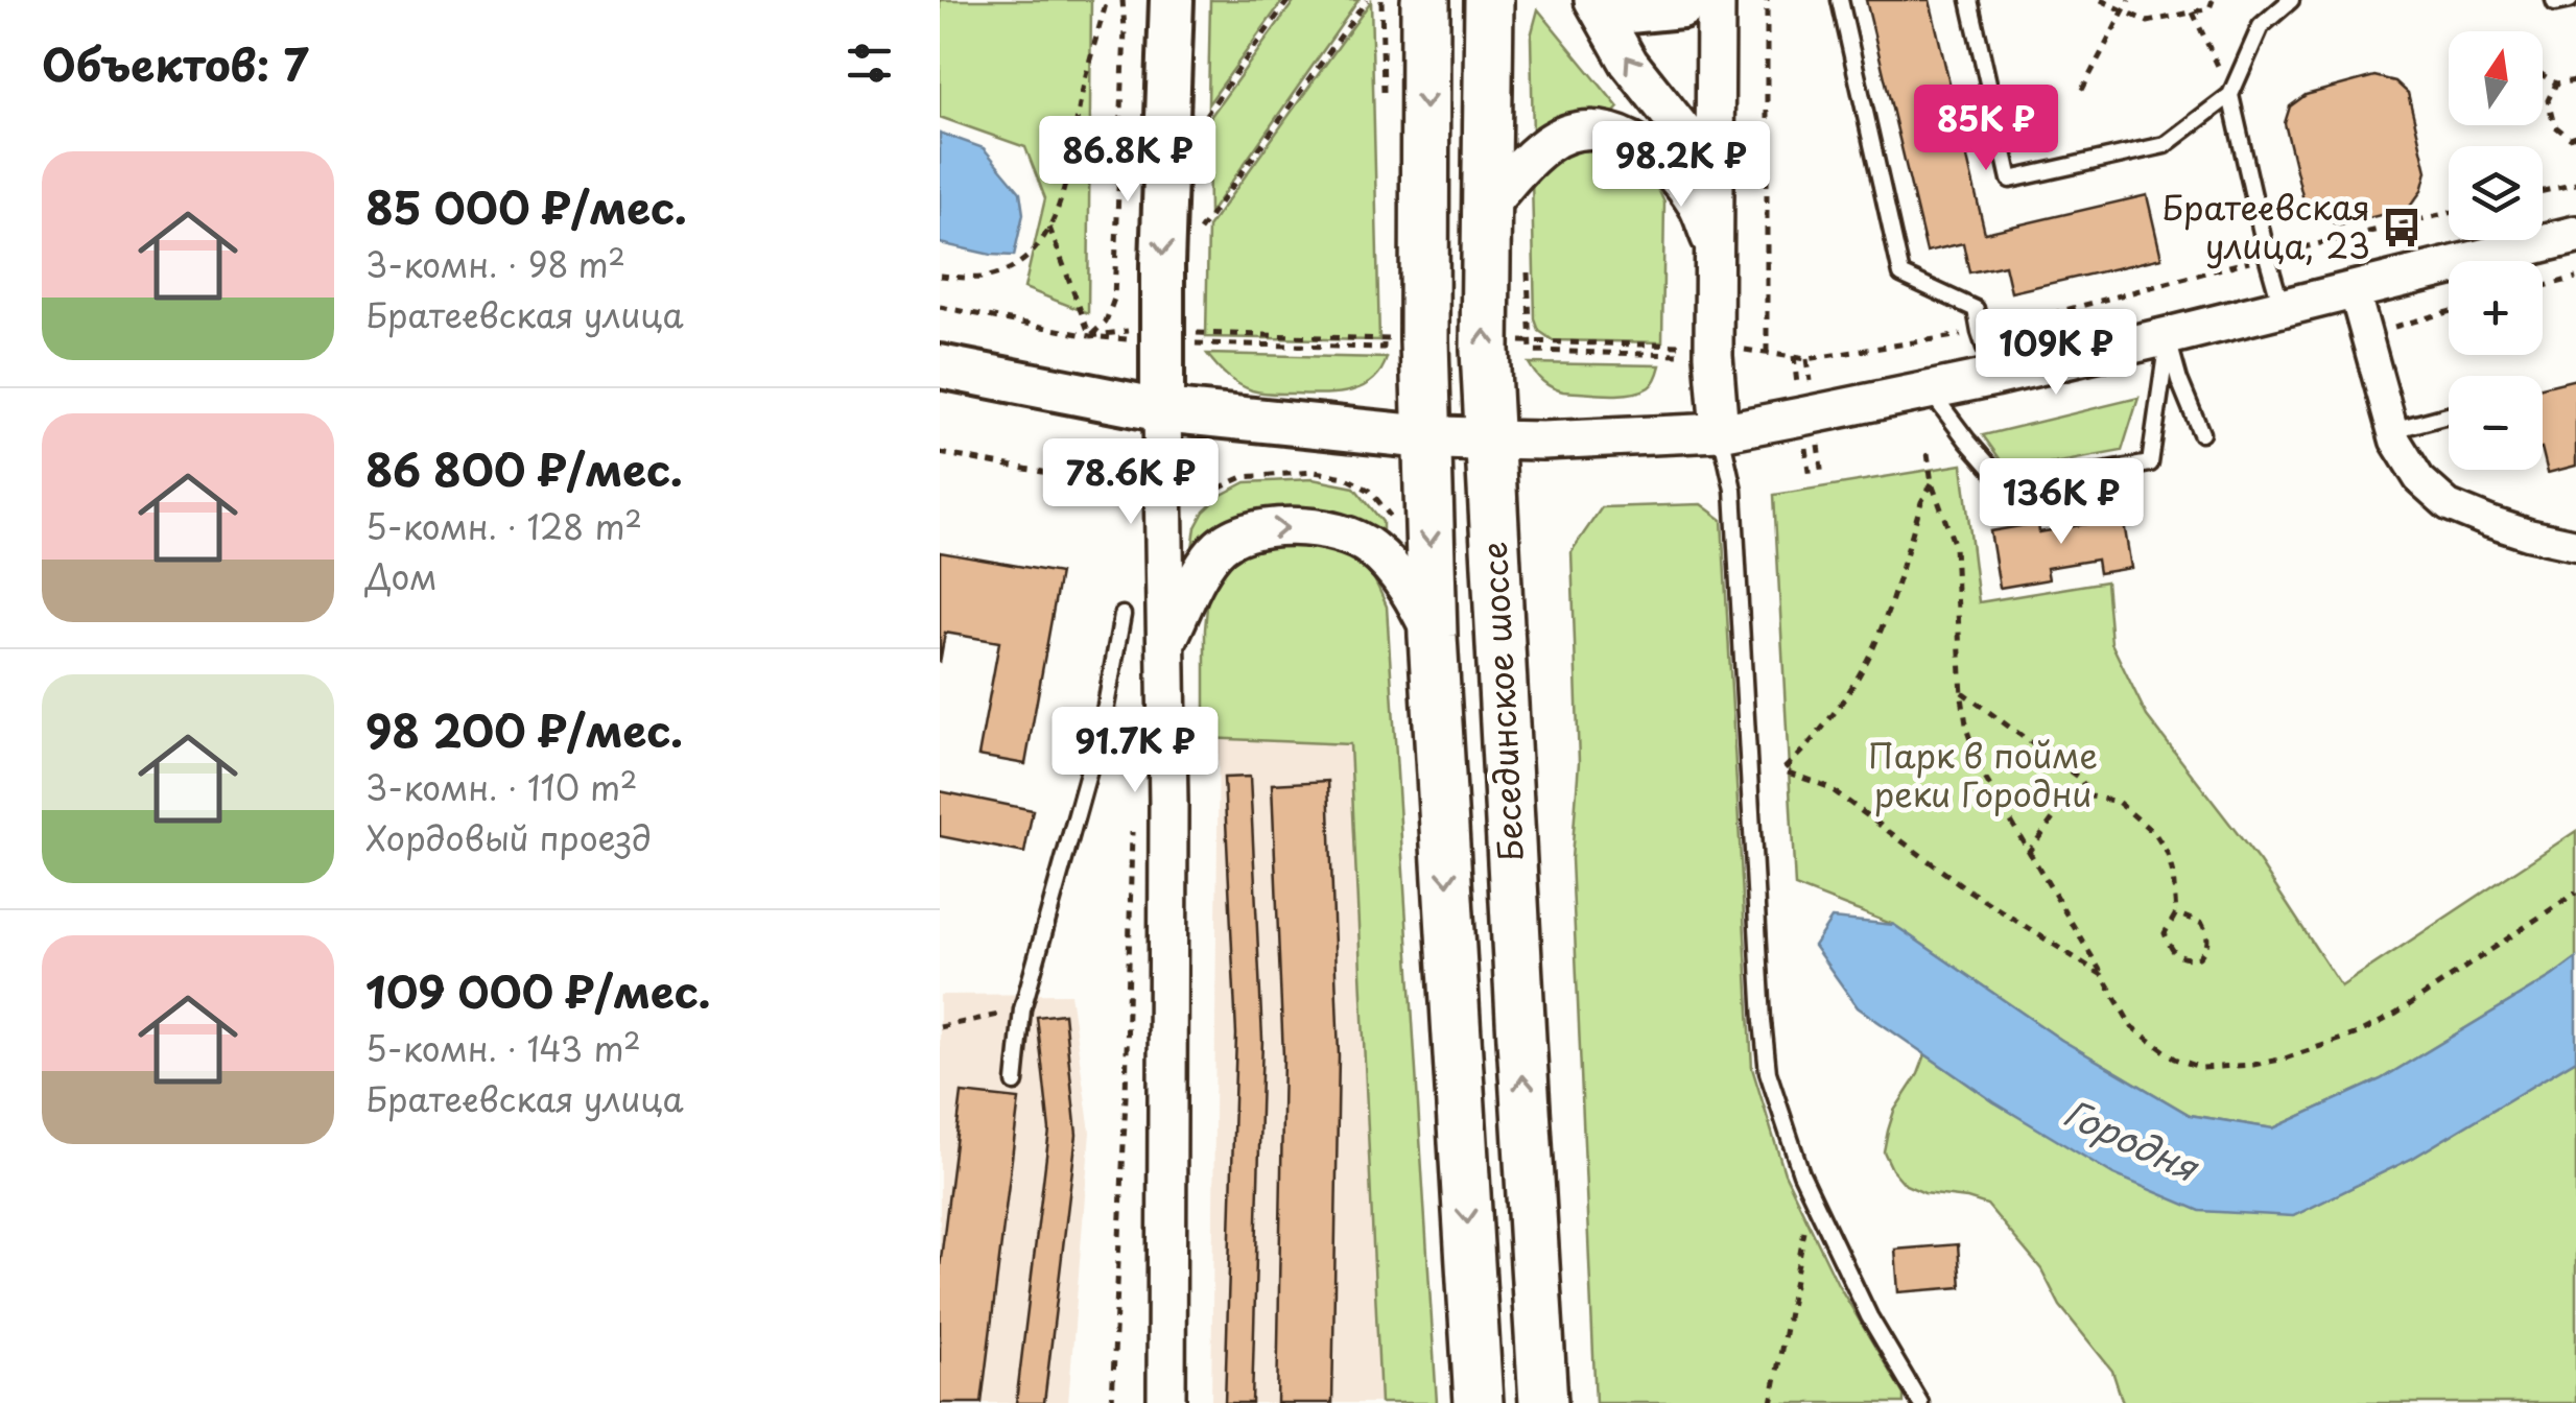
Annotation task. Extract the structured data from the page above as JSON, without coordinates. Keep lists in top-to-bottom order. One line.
{"streets":{"main road":["Бесединское шоссе"]},"water":["Городня"],"parks":["Парк в пойме реки Городни"],"places":{"bus stop":["Братеевская улица, 23"]},"north":"top","page":{"heading":"Объектов: 7","map_buttons":["+","−"],"price":["85K ₽","86.8K ₽","98.2K ₽","109K ₽","78.6K ₽","136K ₽","91.7K ₽"],"list":[{"name":"85 000 ₽/мес.","note":"3-комн. · 98 m² · Братеевская улица"},{"name":"86 800 ₽/мес.","note":"5-комн. · 128 m² · Дом"},{"name":"98 200 ₽/мес.","note":"3-комн. · 110 m² · Хордовый проезд"},{"name":"109 000 ₽/мес.","note":"5-комн. · 143 m² · Братеевская улица"}]}}
